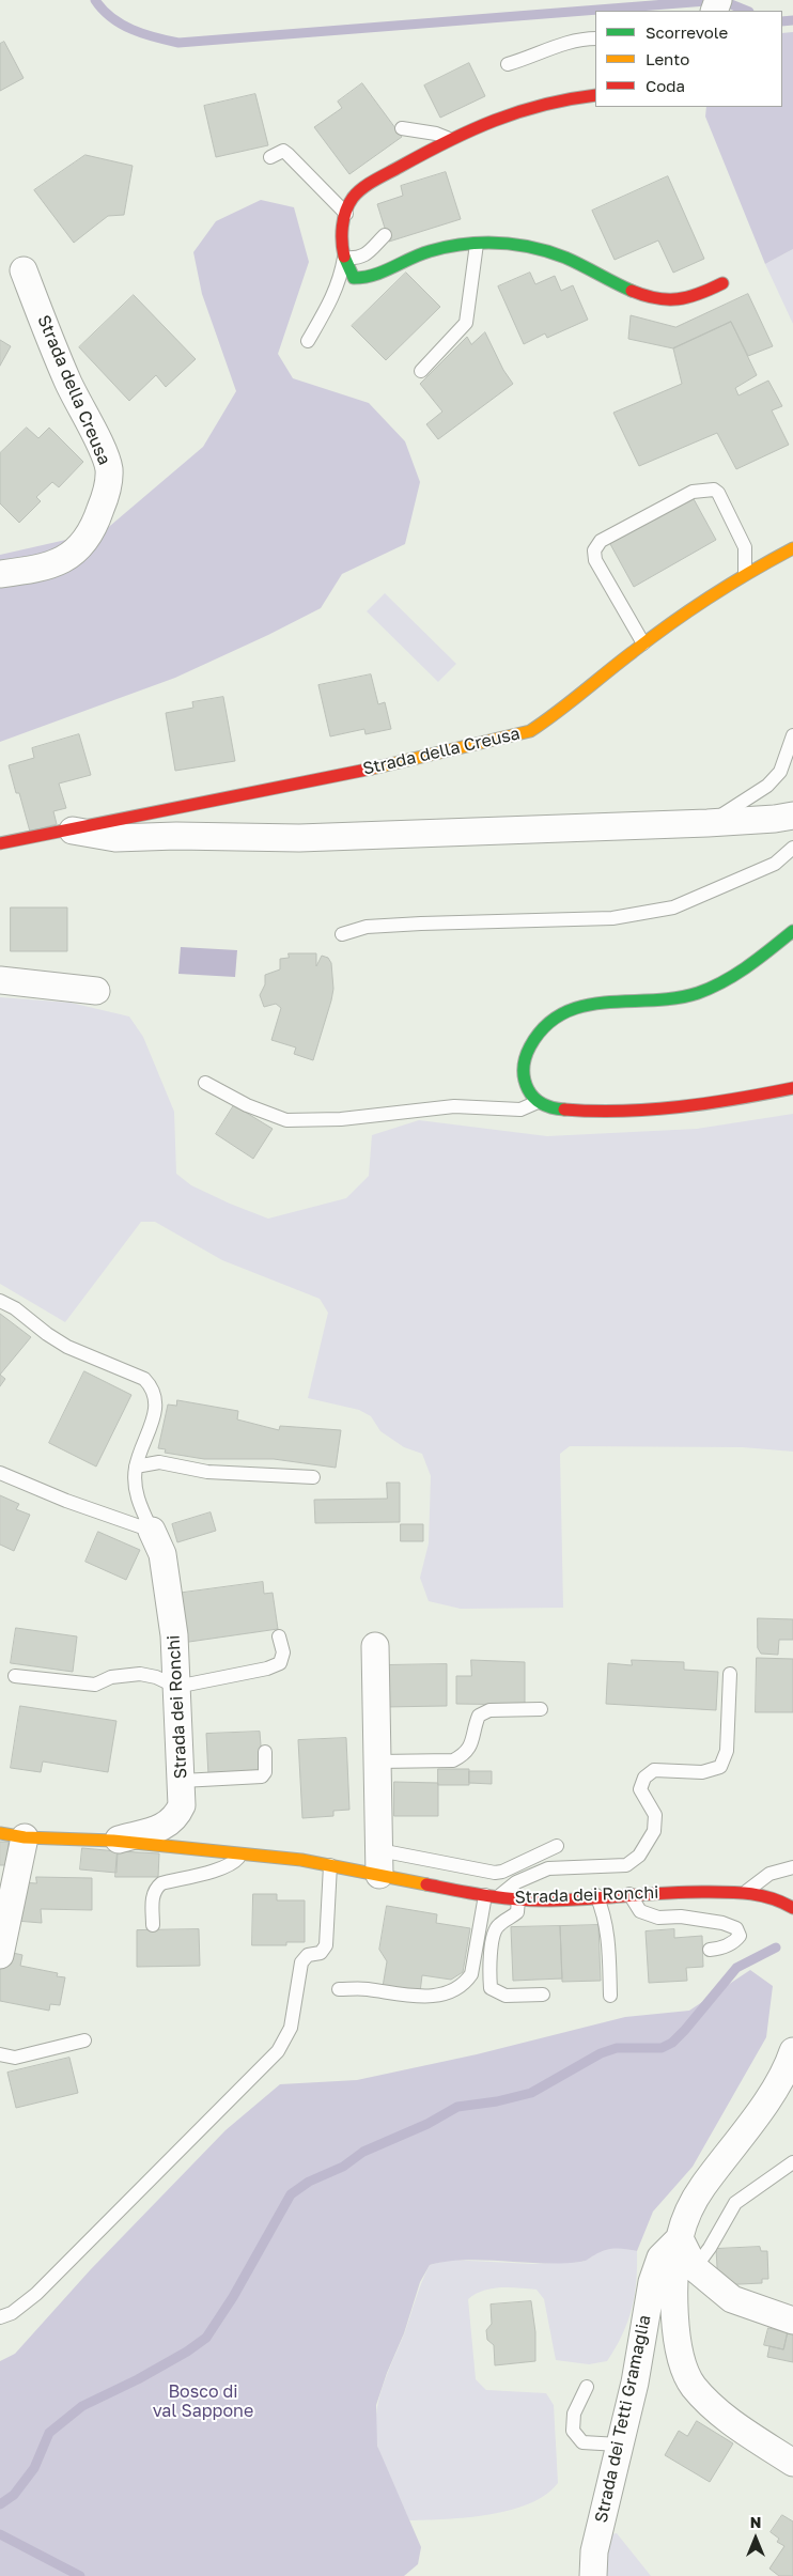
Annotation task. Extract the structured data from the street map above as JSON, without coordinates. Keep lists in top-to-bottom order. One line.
{"streets":{"street":["Strada della Creusa","Strada dei Ronchi","Strada dei Tetti Gramaglia"]},"parks":["Bosco di val Sappone"],"legend":["Scorrevole","Lento","Coda"],"north":"top"}
